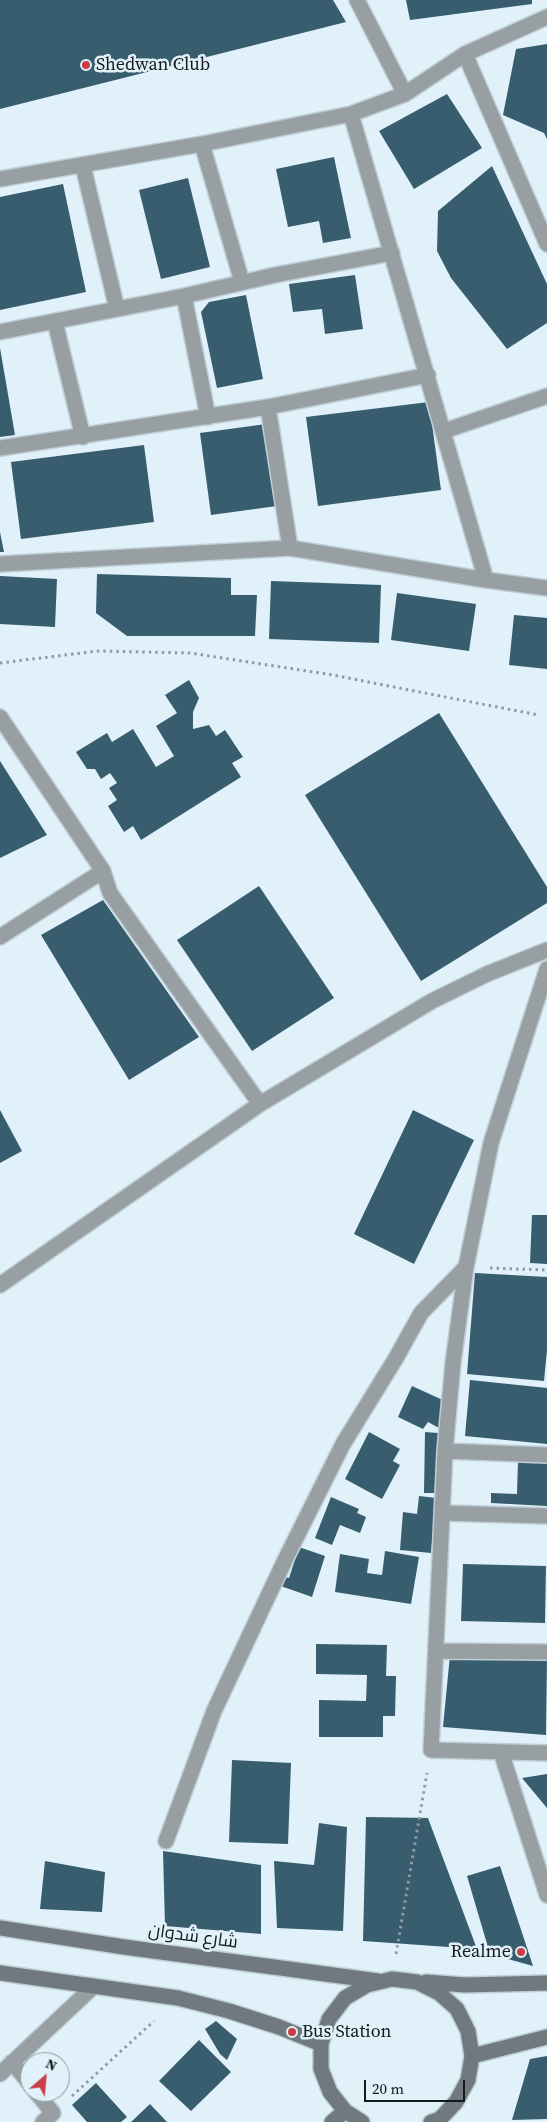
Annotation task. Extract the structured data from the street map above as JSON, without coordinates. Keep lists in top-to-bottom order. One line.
{"streets":{"main road":["شارع شدوان"]},"places":["Shedwan Club","Realme","Bus Station"],"scale_bar":"20 m","north":"top right"}
